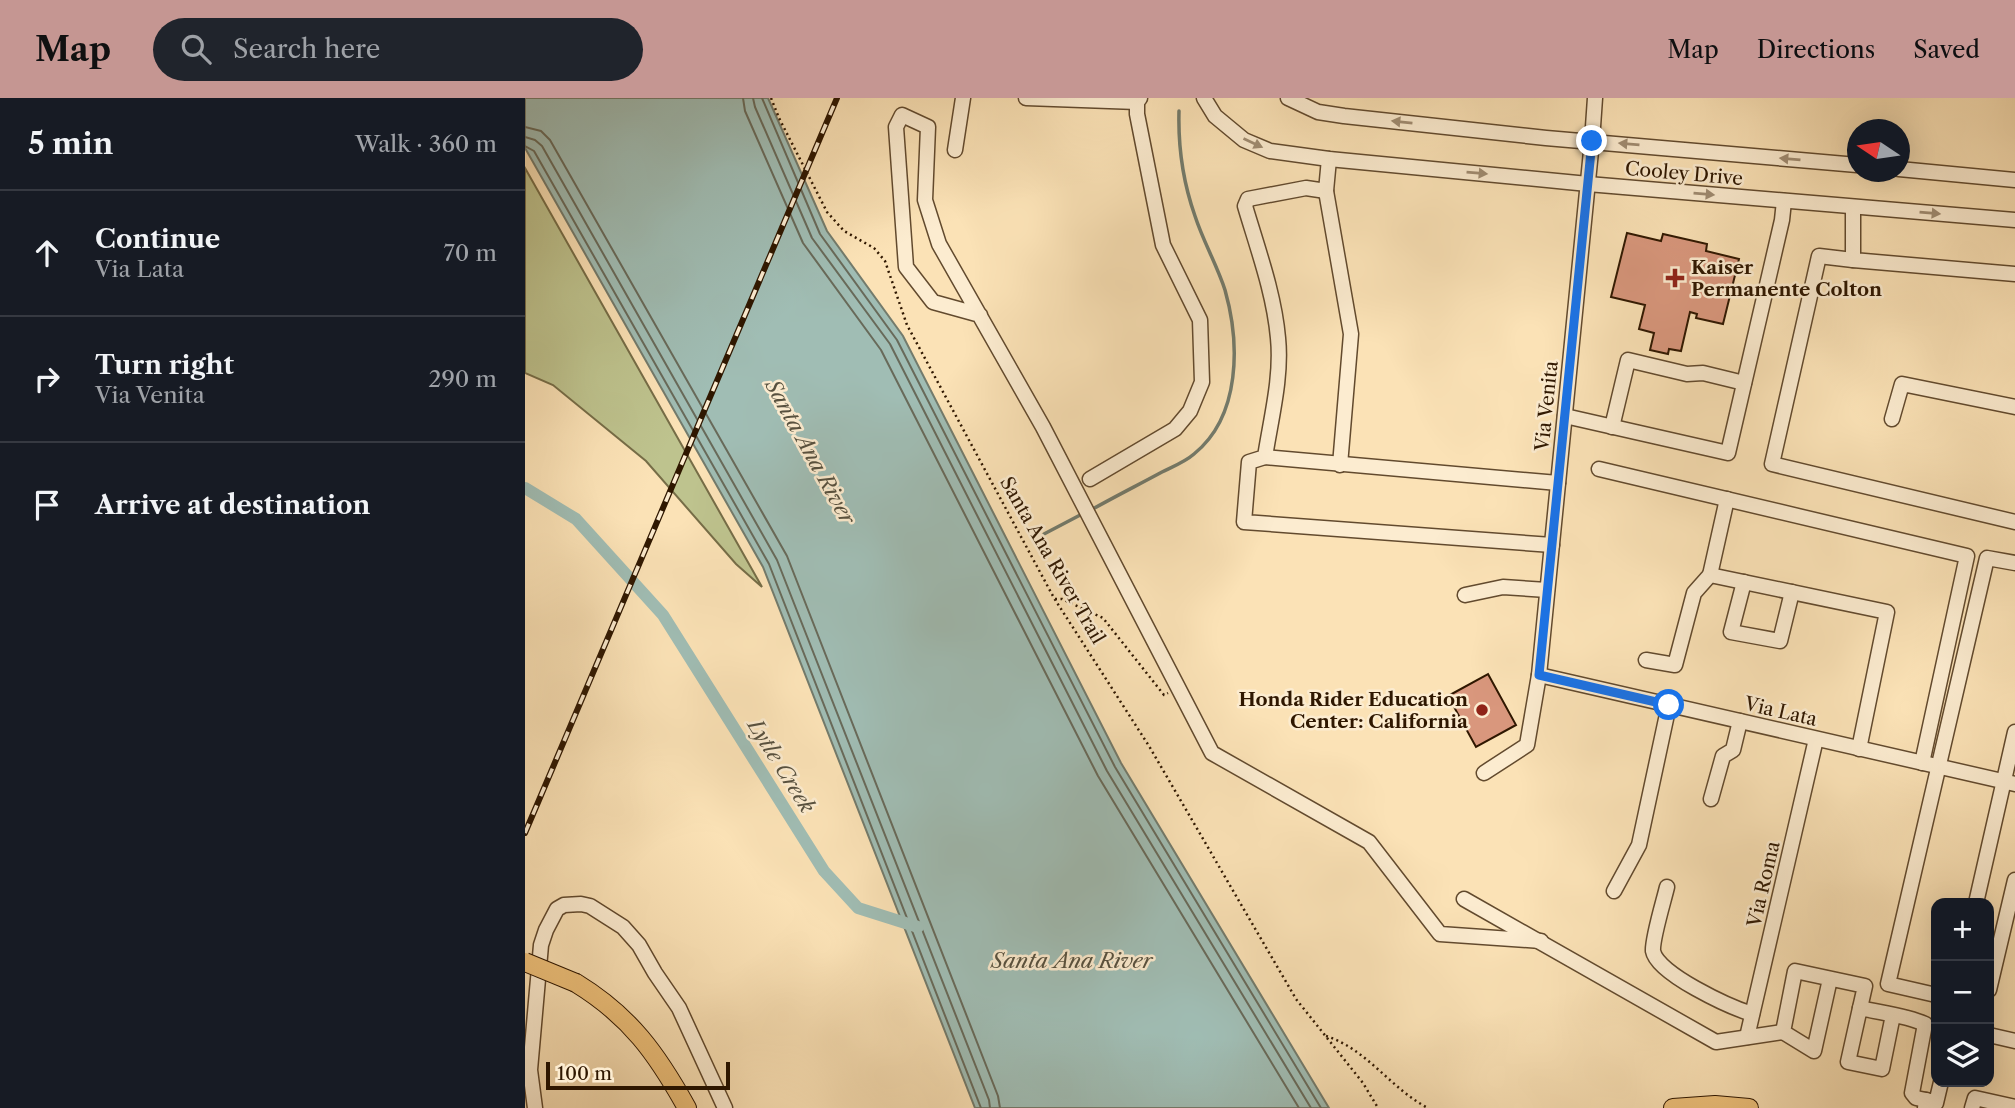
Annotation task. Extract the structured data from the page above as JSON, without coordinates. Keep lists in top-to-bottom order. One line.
{"streets":{"street":["Cooley Drive","Via Venita","Via Lata","Via Roma"],"path":["Santa Ana River Trail"]},"crossings":[["Cooley Drive","Via Venita"],["Via Venita","Via Lata"],["Via Lata","Via Roma"]],"water":["Santa Ana River","Lytle Creek"],"places":{"health":["Kaiser Permanente Colton"],"other":["Honda Rider Education Center: California"]},"scale_bar":"100 m","north":"left","page":{"header":"Map","search":"Search here","nav":["Map","Directions","Saved"],"heading":["5 min","Walk · 360 m"],"list":[["Continue","Via Lata","70 m"],["Turn right","Via Venita","290 m"],"Arrive at destination"],"map_buttons":["+","−"],"scale":"100 m"}}
